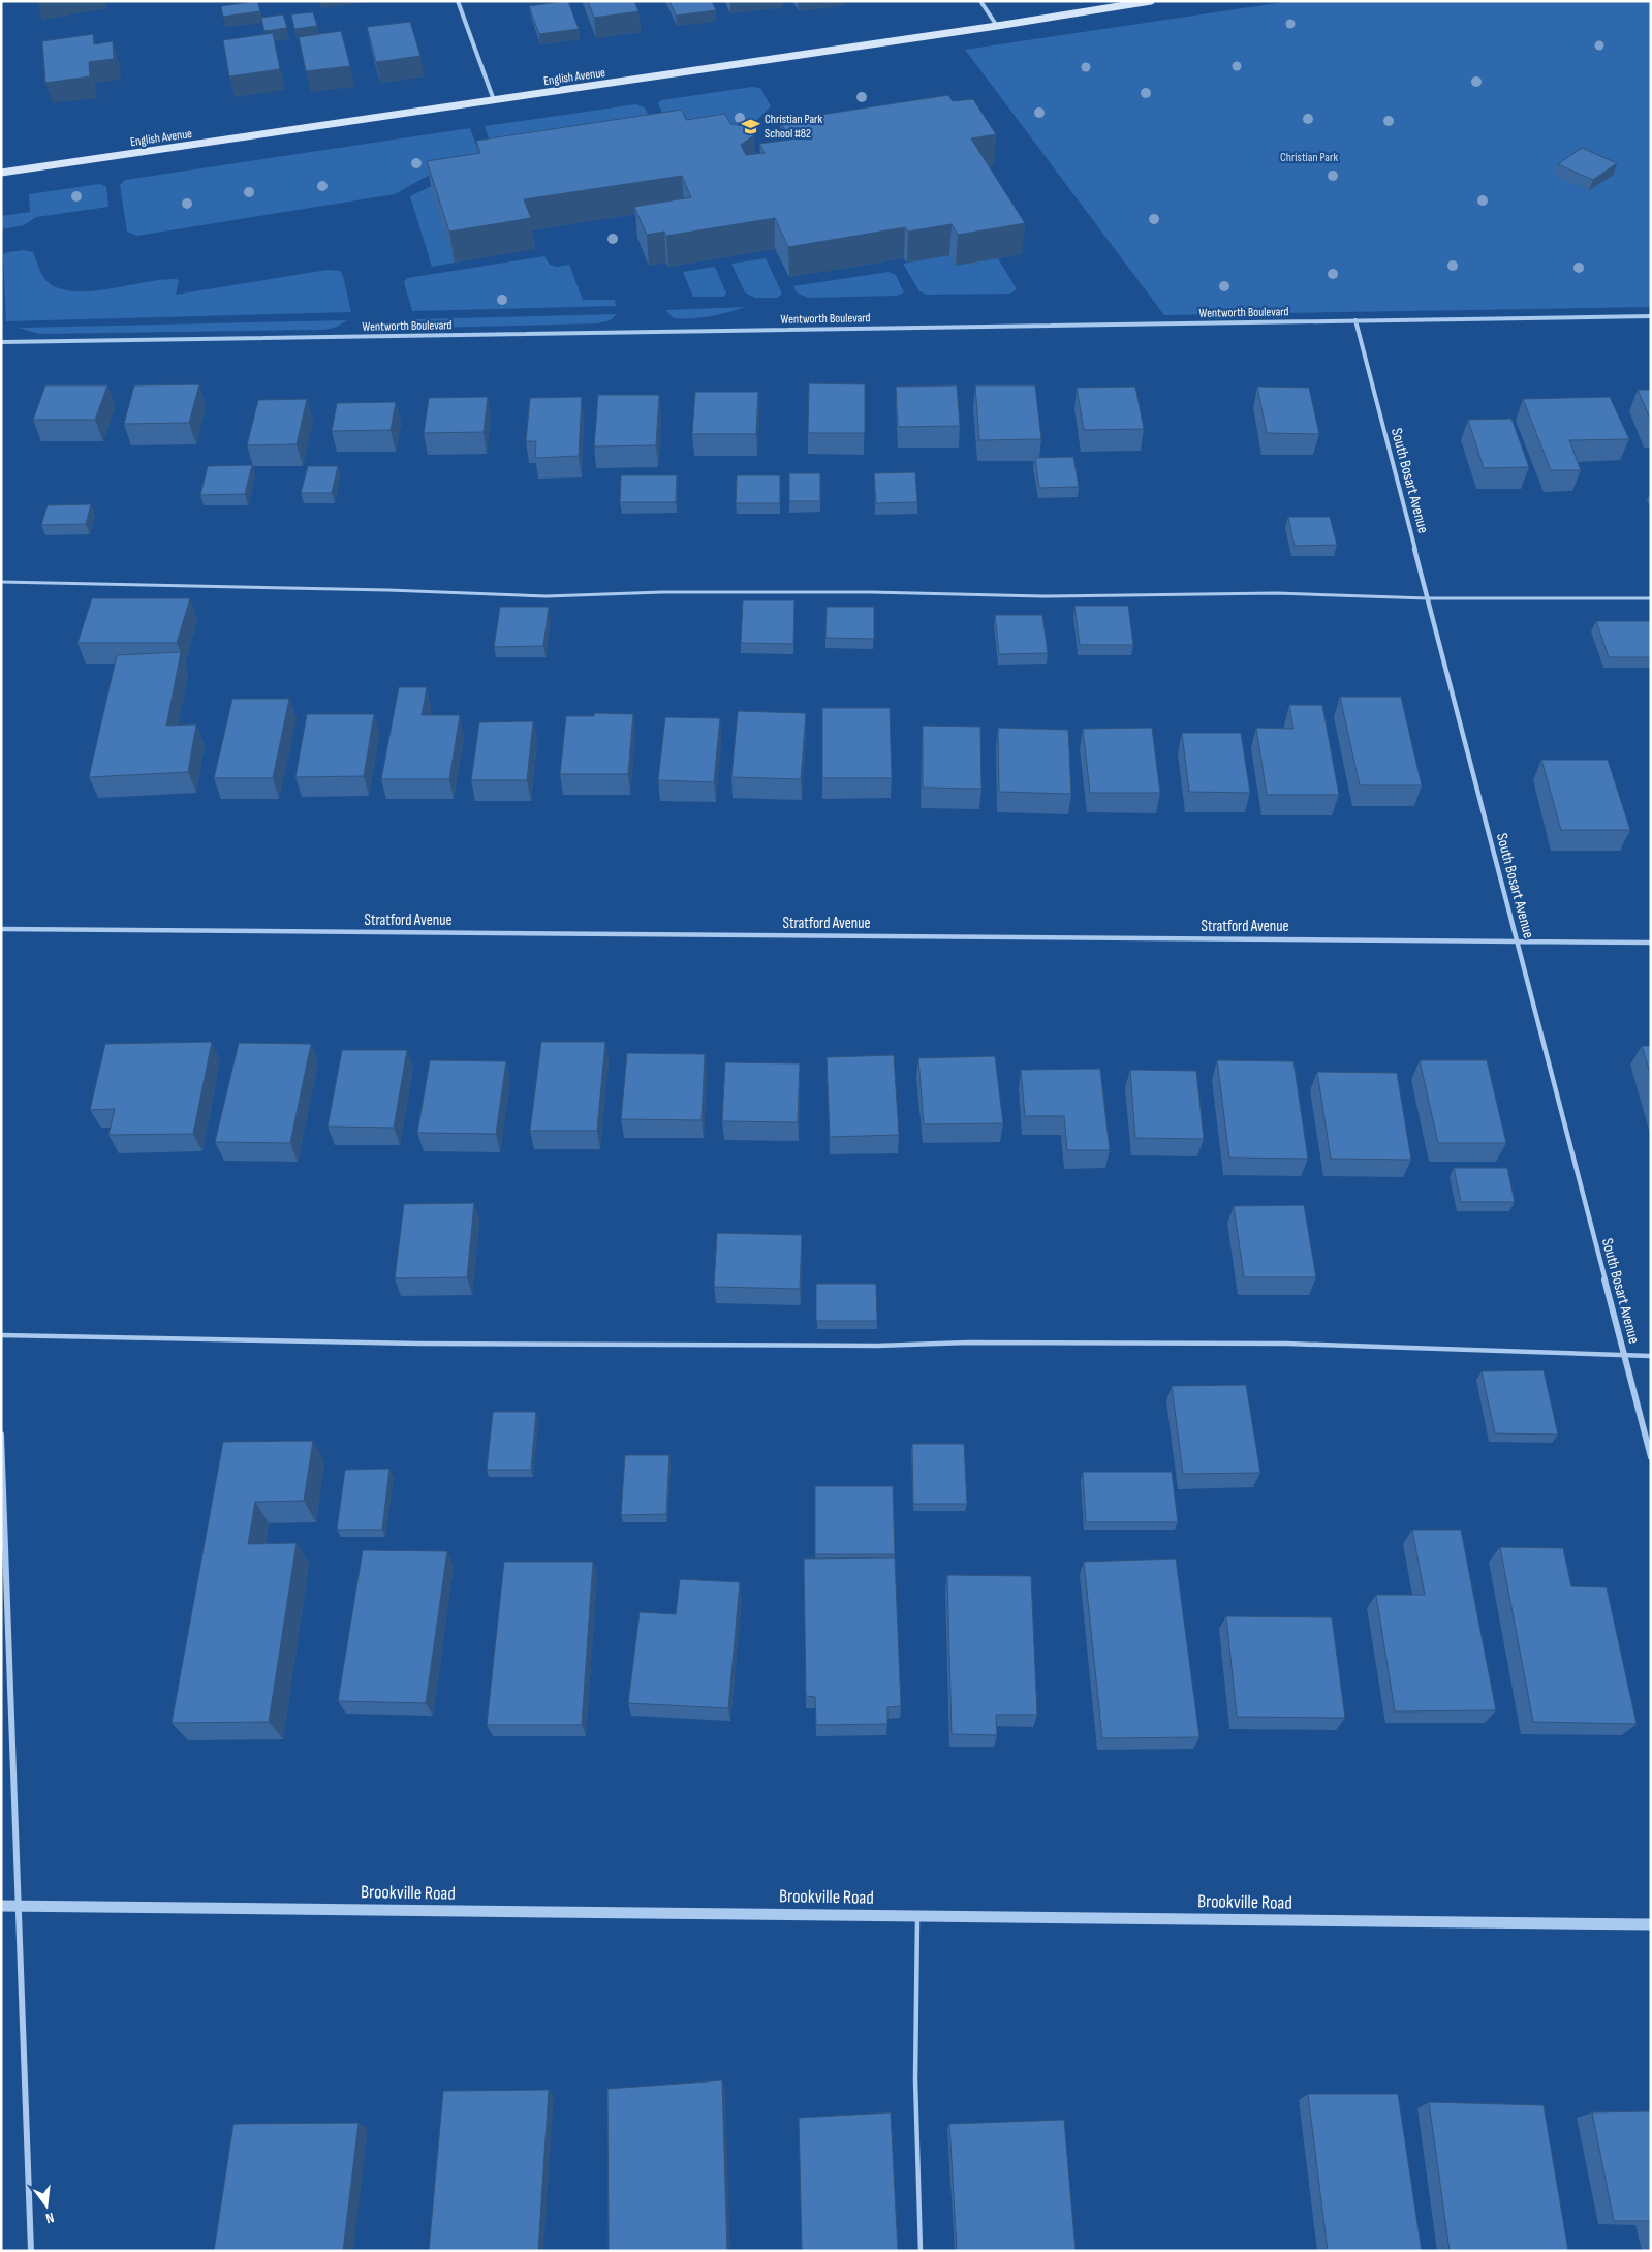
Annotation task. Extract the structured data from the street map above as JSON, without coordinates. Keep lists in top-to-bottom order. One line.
{"streets":{"main road":["English Avenue"],"street":["Wentworth Boulevard","South Bosart Avenue","Stratford Avenue","Brookville Road"]},"crossings":[["Wentworth Boulevard","South Bosart Avenue"],["South Bosart Avenue","Stratford Avenue"]],"parks":["Christian Park"],"places":{"school or university":["Christian Park School #82"]},"north":"bottom"}
